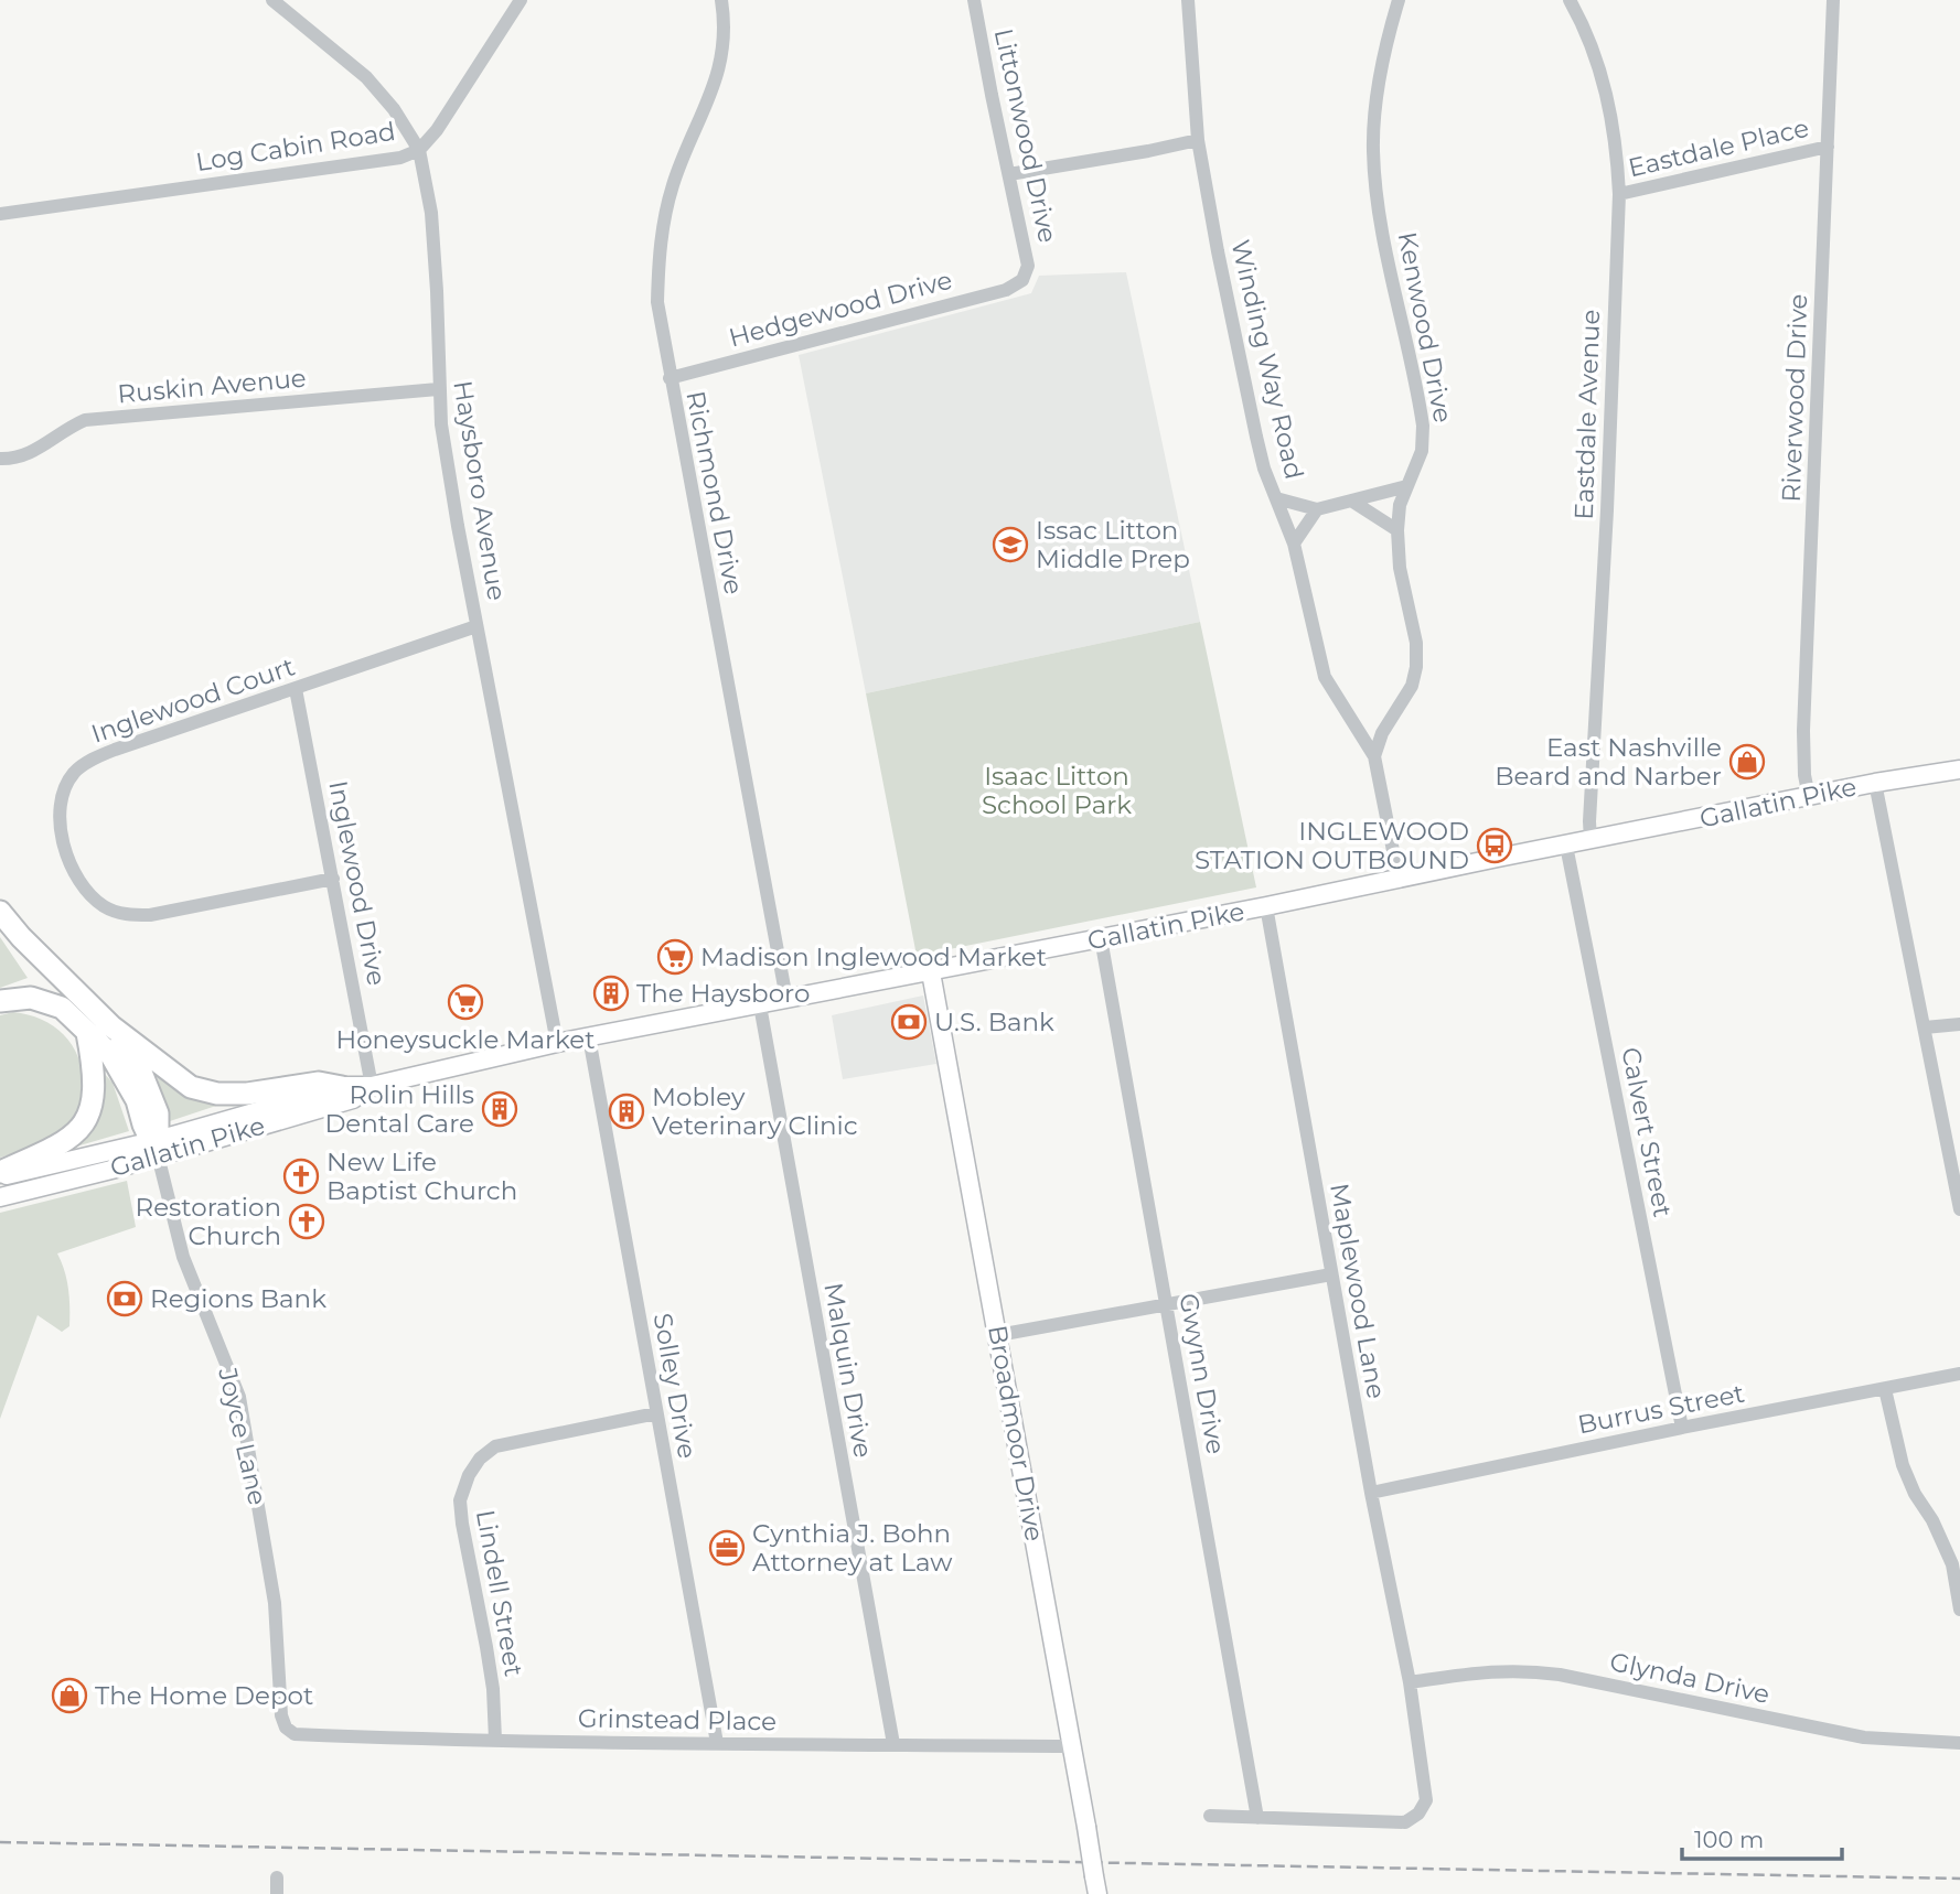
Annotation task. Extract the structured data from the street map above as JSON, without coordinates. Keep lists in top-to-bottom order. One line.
{"streets":{"main road":["Gallatin Pike","Broadmoor Drive"],"street":["Littonwood Drive","Log Cabin Road","Eastdale Place","Hedgewood Drive","Kenwood Drive","Winding Way Road","Ruskin Avenue","Riverwood Drive","Eastdale Avenue","Haysboro Avenue","Richmond Drive","Inglewood Court","Inglewood Drive","Calvert Street","Maplewood Lane","Malquin Drive","Gwynn Drive","Solley Drive","Burrus Street","Joyce Lane","Lindell Street","Glynda Drive","Grinstead Place"]},"crossings":[["Littonwood Drive","Hedgewood Drive"],["Log Cabin Road","Haysboro Avenue"],["Eastdale Place","Riverwood Drive"],["Eastdale Place","Eastdale Avenue"],["Hedgewood Drive","Richmond Drive"],["Kenwood Drive","Winding Way Road"],["Ruskin Avenue","Haysboro Avenue"],["Riverwood Drive","Gallatin Pike"],["Eastdale Avenue","Gallatin Pike"],["Haysboro Avenue","Inglewood Court"],["Haysboro Avenue","Gallatin Pike"],["Richmond Drive","Gallatin Pike"],["Inglewood Court","Inglewood Drive"],["Gallatin Pike","Inglewood Drive"],["Gallatin Pike","Calvert Street"],["Gallatin Pike","Maplewood Lane"],["Gallatin Pike","Malquin Drive"],["Gallatin Pike","Gwynn Drive"],["Gallatin Pike","Solley Drive"],["Gallatin Pike","Broadmoor Drive"],["Gallatin Pike","Joyce Lane"],["Calvert Street","Burrus Street"],["Maplewood Lane","Gwynn Drive"],["Maplewood Lane","Burrus Street"],["Maplewood Lane","Glynda Drive"],["Malquin Drive","Grinstead Place"],["Solley Drive","Lindell Street"],["Solley Drive","Grinstead Place"],["Broadmoor Drive","Grinstead Place"],["Joyce Lane","Grinstead Place"],["Lindell Street","Grinstead Place"]],"parks":["Isaac Litton School Park"],"places":{"school or university":["Issac Litton Middle Prep"],"shop":["East Nashville Beard and Narber","The Home Depot"],"bus stop":["INGLEWOOD STATION OUTBOUND"],"supermarket":["Madison Inglewood Market","Honeysuckle Market"],"building":["The Haysboro","Rolin Hills Dental Care","Mobley Veterinary Clinic"],"bank":["U.S. Bank","Regions Bank"],"church":["New Life Baptist Church","Restoration Church"],"office":["Cynthia J. Bohn Attorney at Law"]},"scale_bar":"100 m"}
